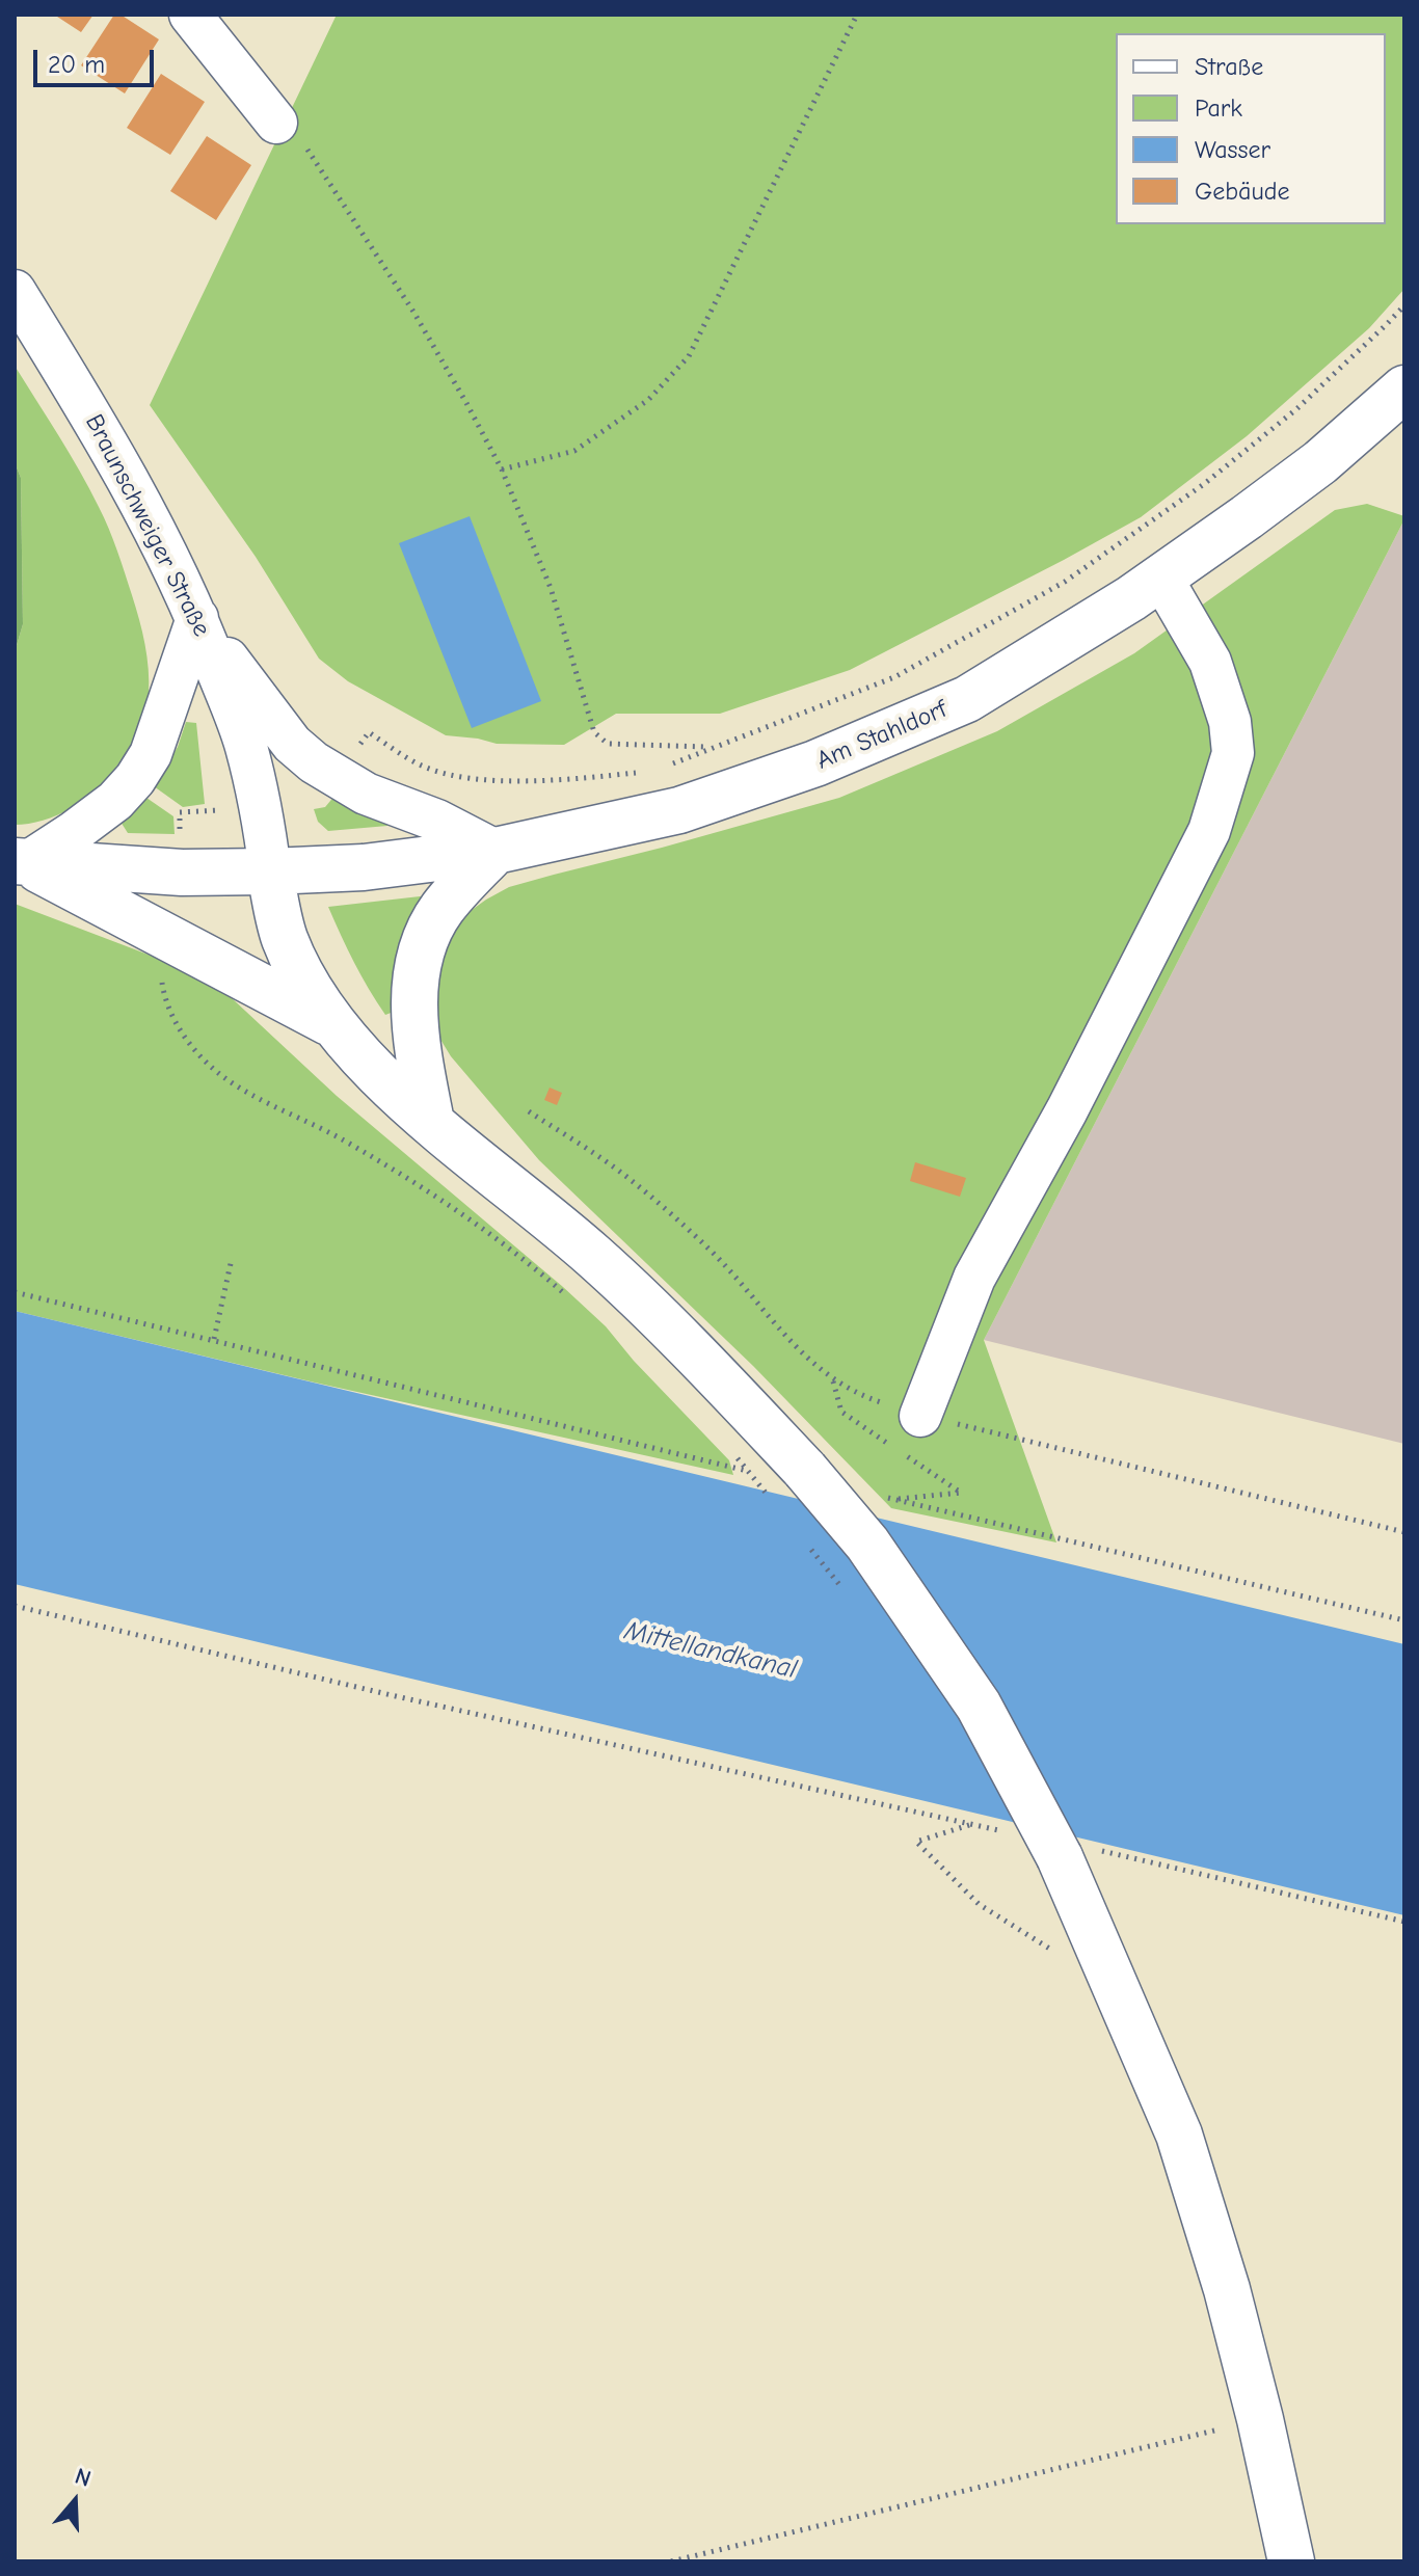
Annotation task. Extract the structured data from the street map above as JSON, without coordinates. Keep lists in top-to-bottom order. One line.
{"streets":{"main road":["Am Stahldorf"],"street":["Braunschweiger Straße"]},"crossings":[["Braunschweiger Straße","Am Stahldorf"]],"water":["Mittellandkanal"],"legend":["Straße","Park","Wasser","Gebäude"],"scale_bar":"20 m","north":"top"}
